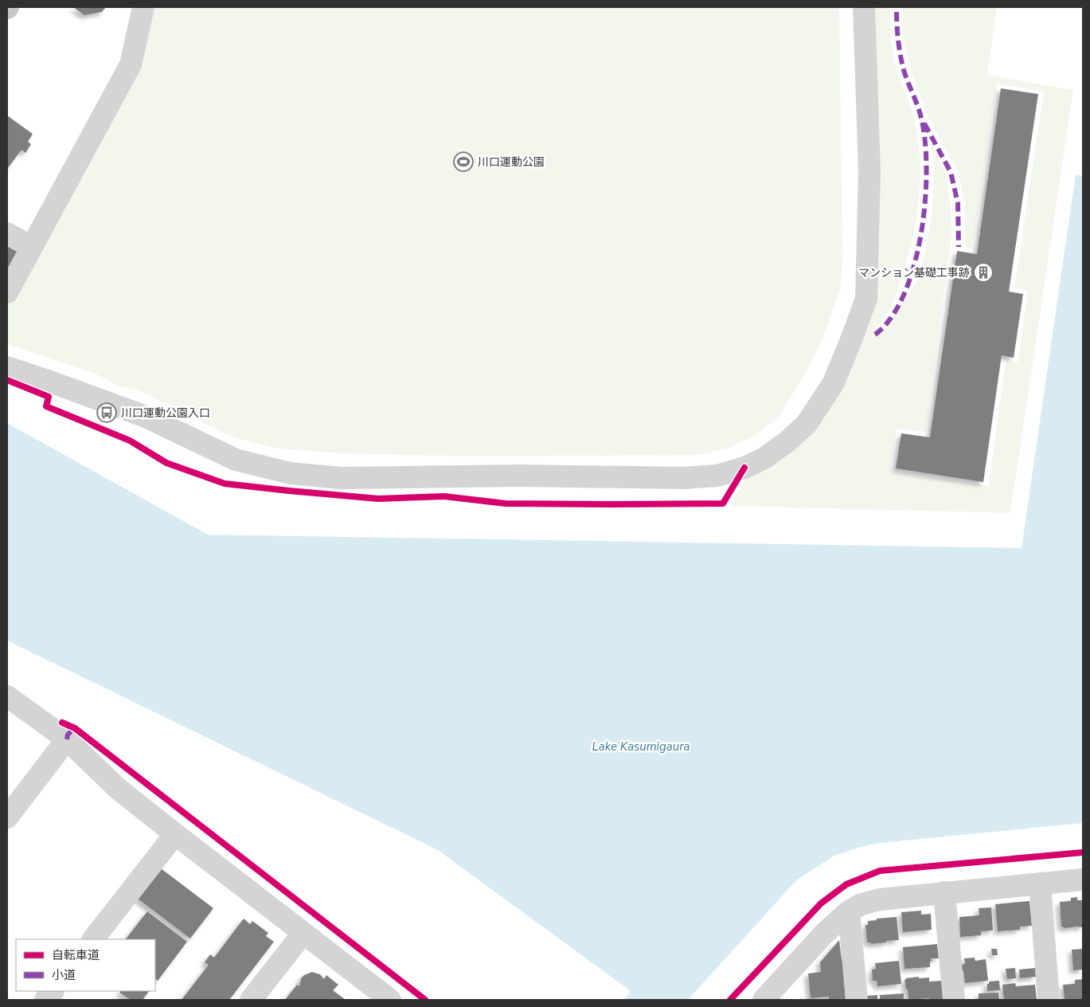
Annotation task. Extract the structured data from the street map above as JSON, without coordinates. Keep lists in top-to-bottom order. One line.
{"water":["Lake Kasumigaura"],"places":{"sports":["川口運動公園"],"building":["マンション基礎工事跡"],"bus stop":["川口運動公園入口"]},"legend":["自転車道","小道"]}
